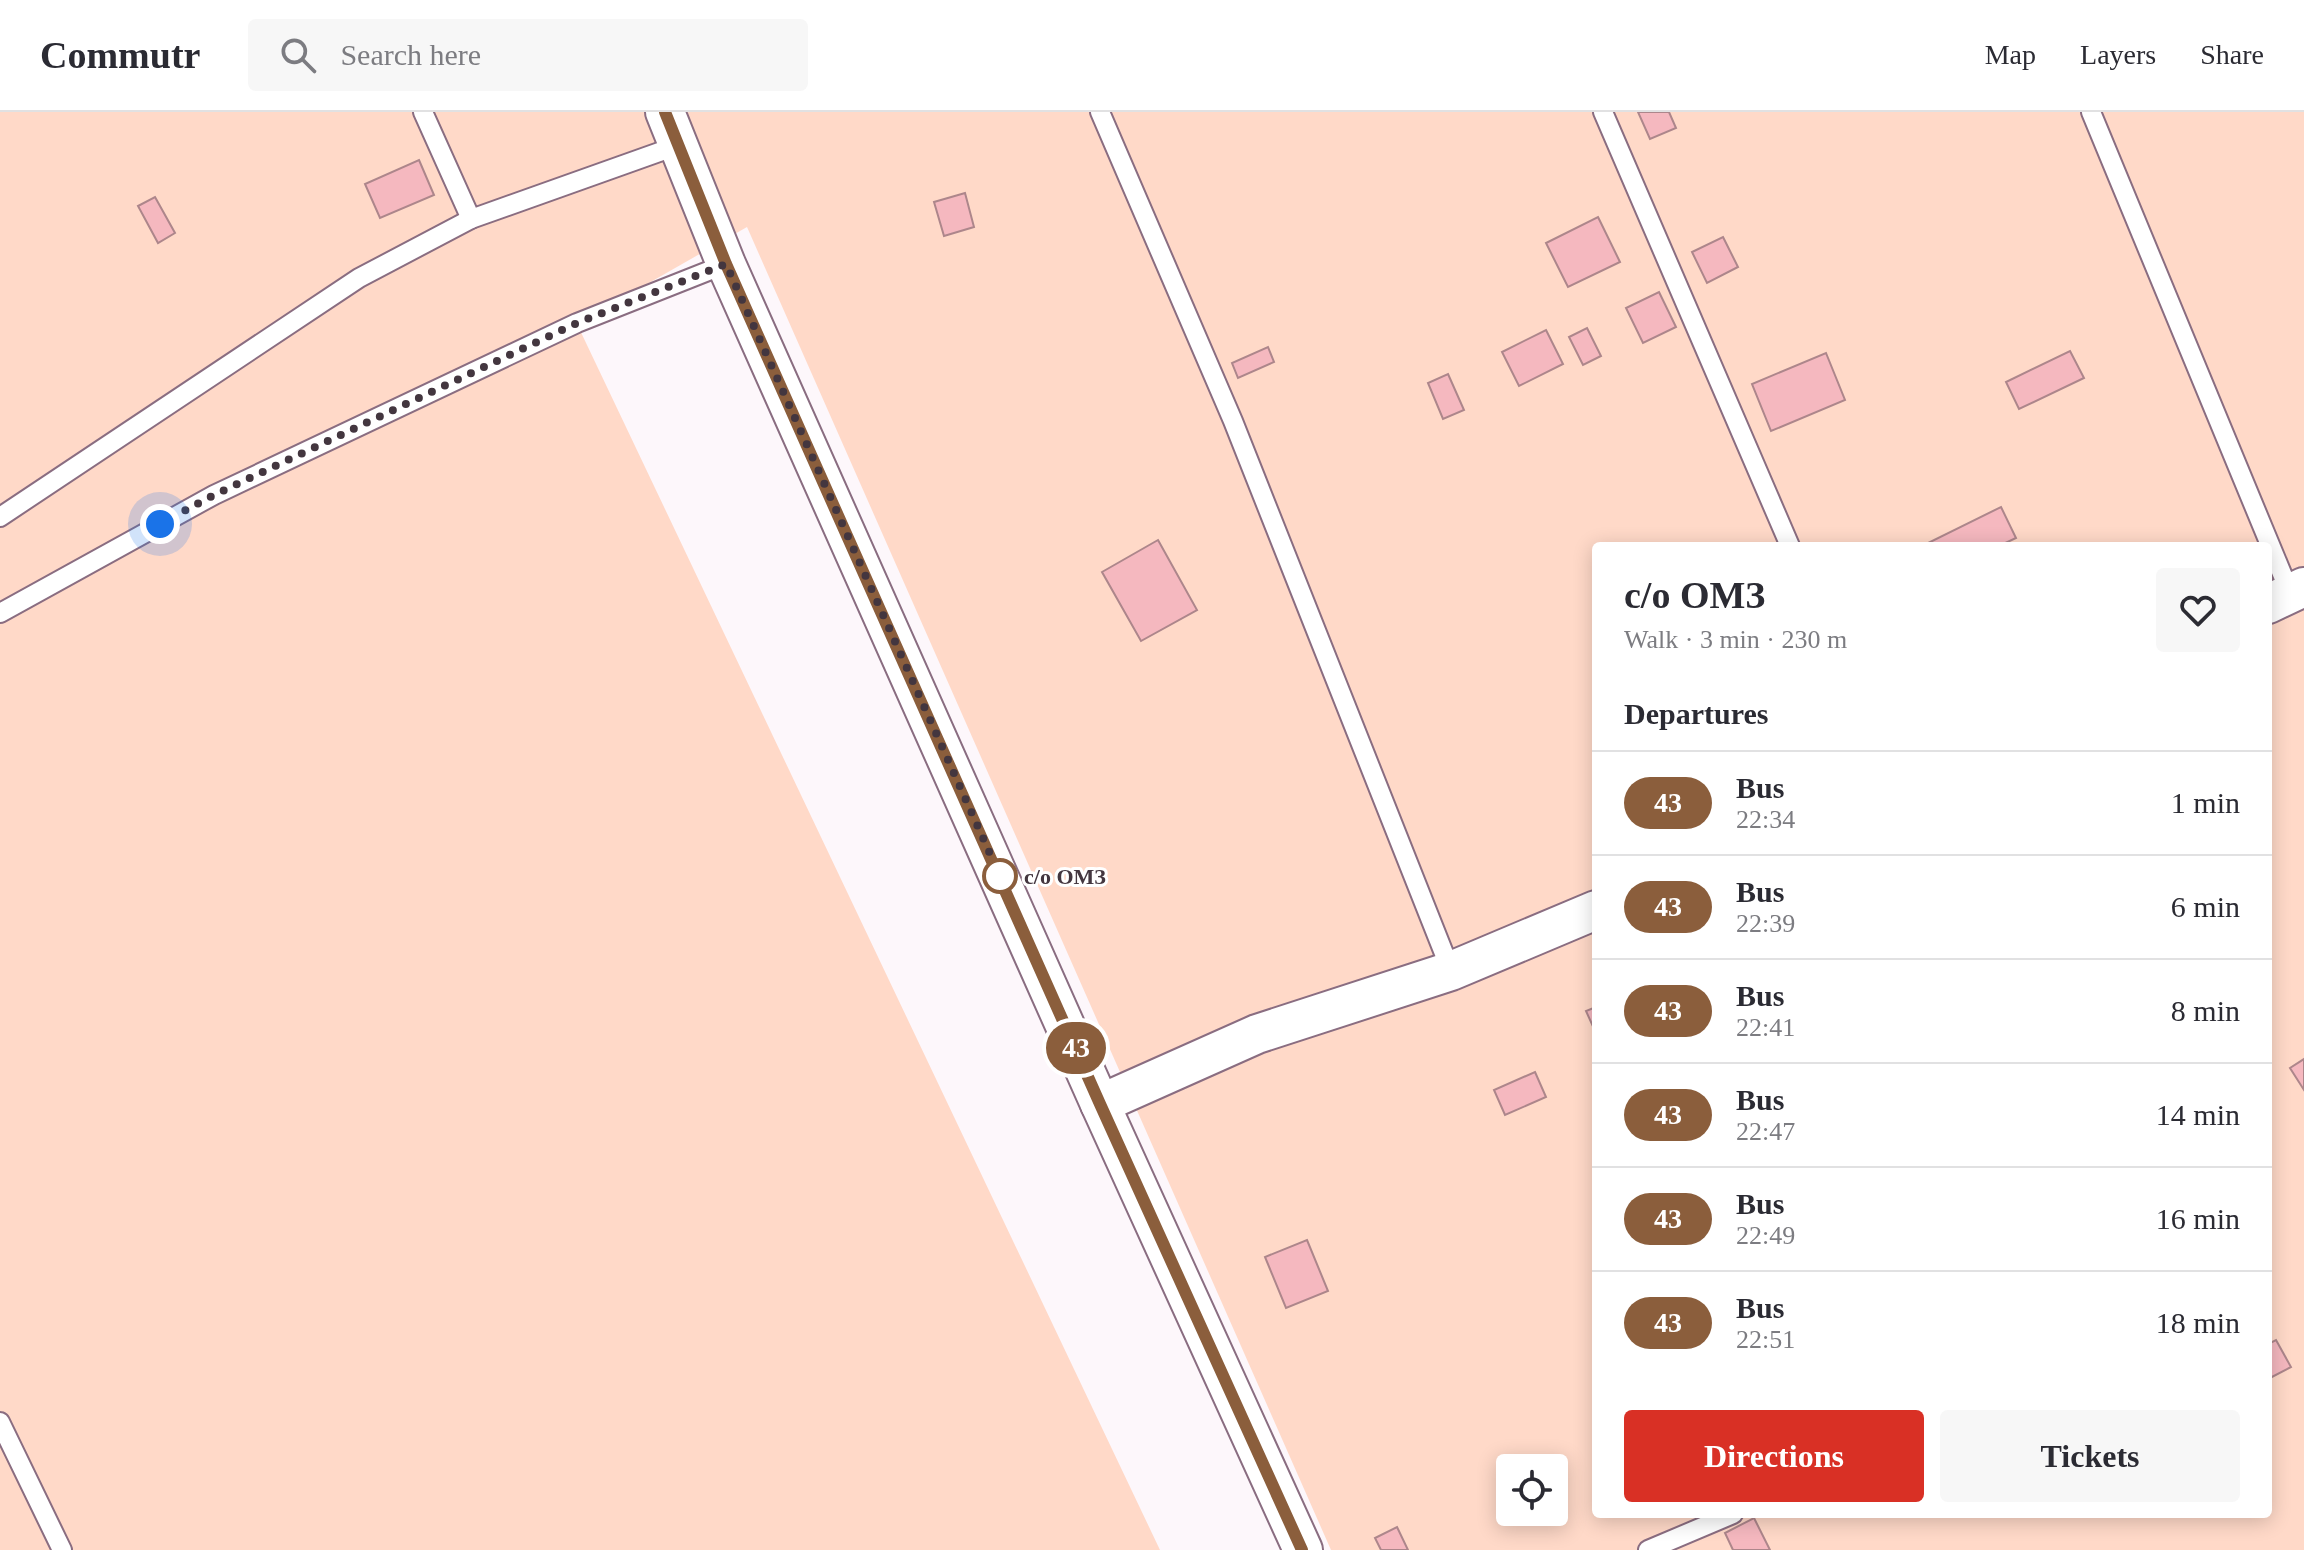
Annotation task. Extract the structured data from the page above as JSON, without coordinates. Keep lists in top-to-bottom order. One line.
{"places":["с/о ОМЗ"],"lines":["bus line 43"],"page":{"header":"Commutr","search":"Search here","nav":["Map","Layers","Share"],"on_map":"43","heading":[["с/о ОМЗ","Walk · 3 min · 230 m"],"Departures"],"list":[{"mark":"43","name":"Bus","note":"22:34","value":"1 min"},{"mark":"43","name":"Bus","note":"22:39","value":"6 min"},{"mark":"43","name":"Bus","note":"22:41","value":"8 min"},{"mark":"43","name":"Bus","note":"22:47","value":"14 min"},{"mark":"43","name":"Bus","note":"22:49","value":"16 min"},{"mark":"43","name":"Bus","note":"22:51","value":"18 min"}],"buttons":["Directions","Tickets"]}}
